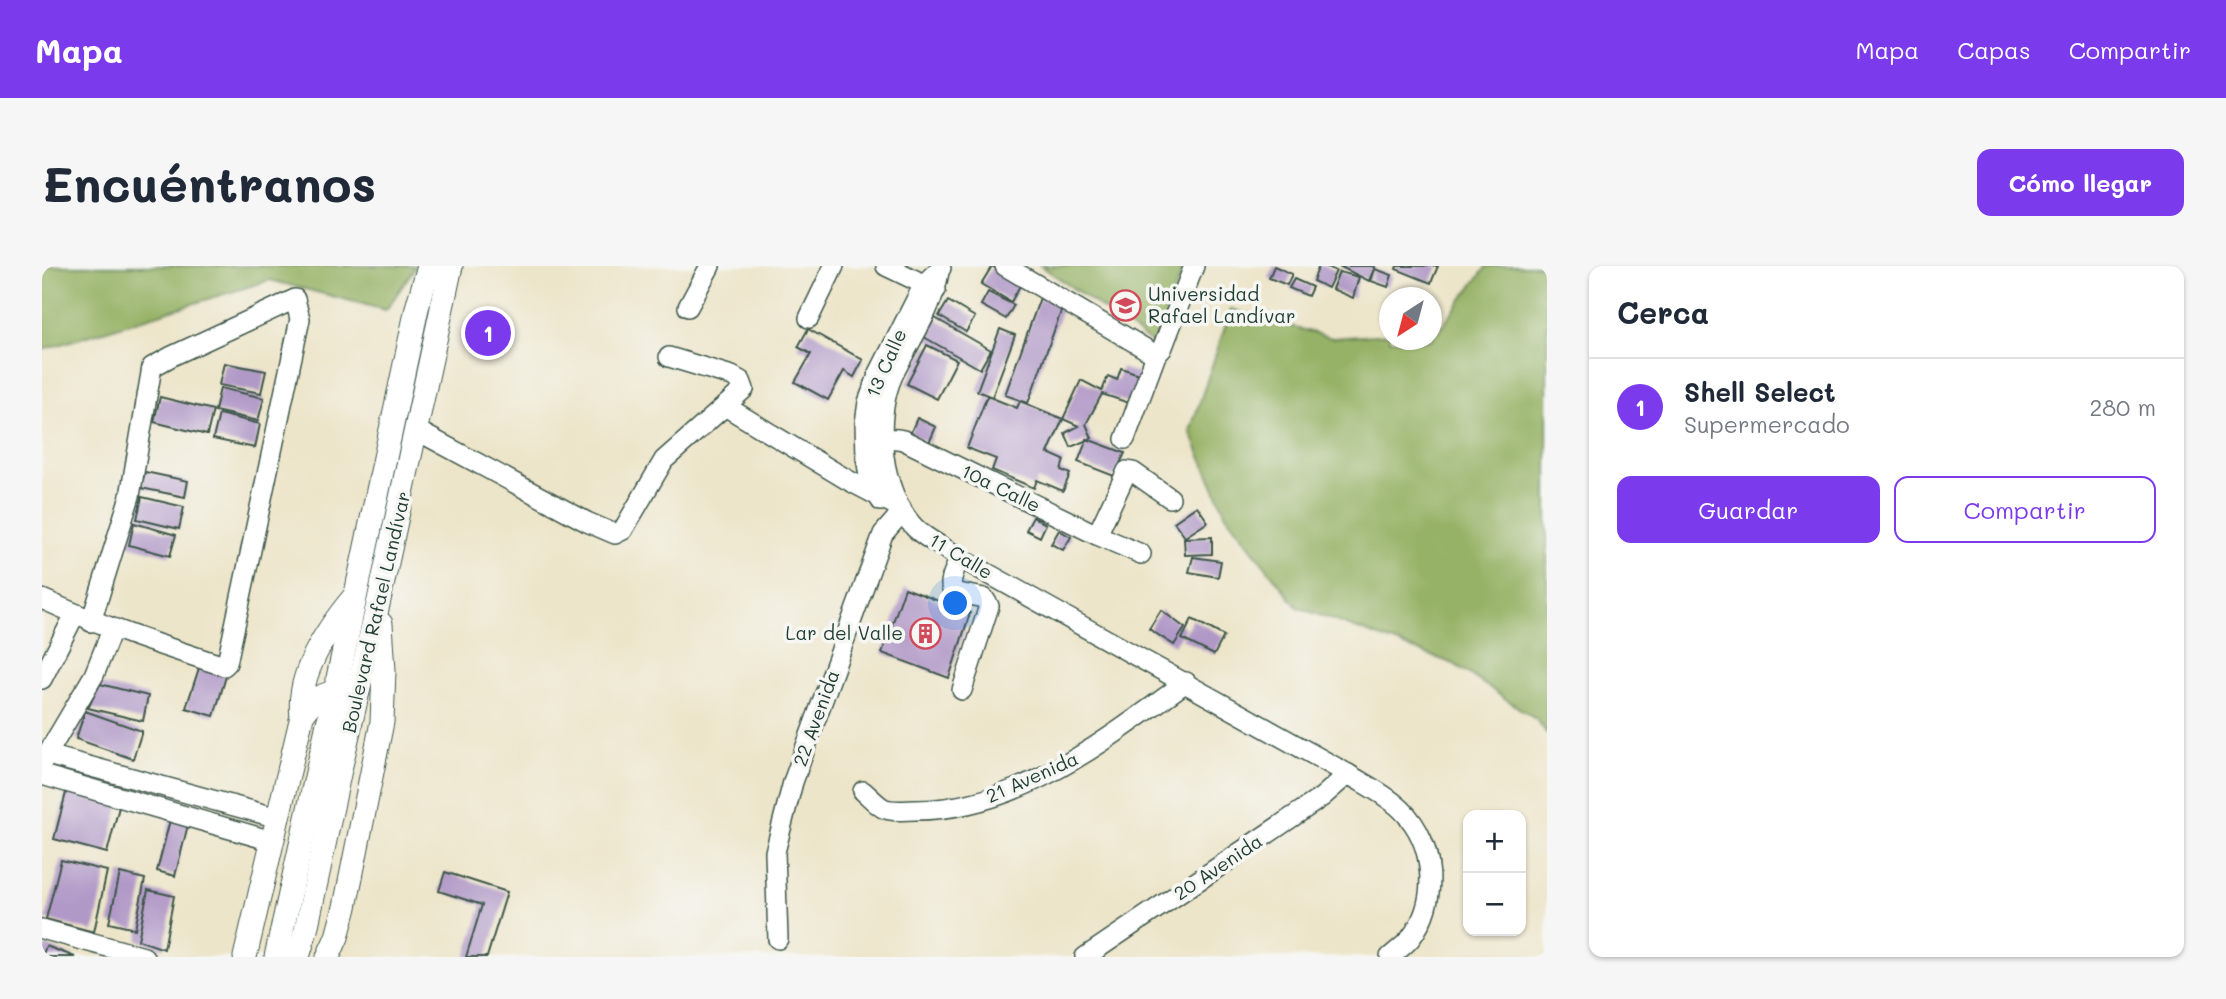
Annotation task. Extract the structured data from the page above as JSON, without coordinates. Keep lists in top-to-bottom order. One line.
{"streets":{"main road":["Boulevard Rafael Landívar"],"street":["13 Calle","10a Calle","11 Calle","22 Avenida","21 Avenida","20 Avenida"]},"crossings":[["13 Calle","10a Calle"],["13 Calle","11 Calle"],["13 Calle","22 Avenida"],["11 Calle","21 Avenida"],["11 Calle","20 Avenida"]],"places":{"school or university":["Universidad Rafael Landívar"],"building":["Lar del Valle"]},"north":"bottom left","page":{"header":"Mapa","nav":["Mapa","Capas","Compartir"],"buttons":["Cómo llegar",["Guardar","Compartir"]],"title":"Encuéntranos","heading":"Cerca","pins":"1","list":[{"mark":"1","name":"Shell Select","note":"Supermercado","value":"280 m"}],"map_buttons":["+","−"]}}
